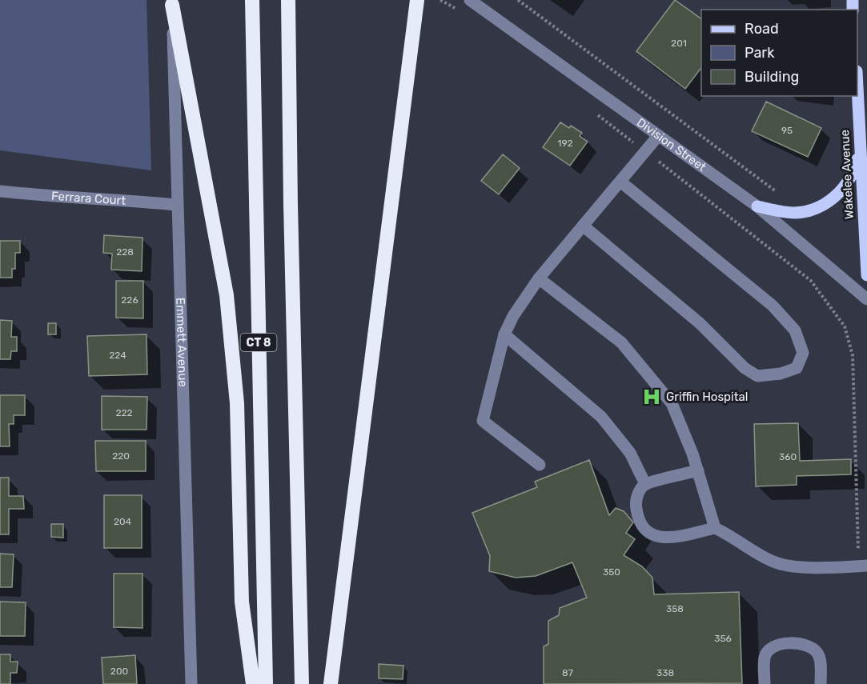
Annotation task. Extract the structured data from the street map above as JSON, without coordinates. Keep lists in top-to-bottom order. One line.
{"streets":{"highway":["CT 8"],"main road":["Wakelee Avenue"],"street":["Division Street","Ferrara Court","Emmett Avenue"]},"crossings":[["Ferrara Court","Emmett Avenue"]],"places":{"hospital":["Griffin Hospital"]},"house_numbers":["201","95","192","228","226","224","222","220","360","204","350","358","356","200","87","338"],"legend":["Road","Park","Building"]}
